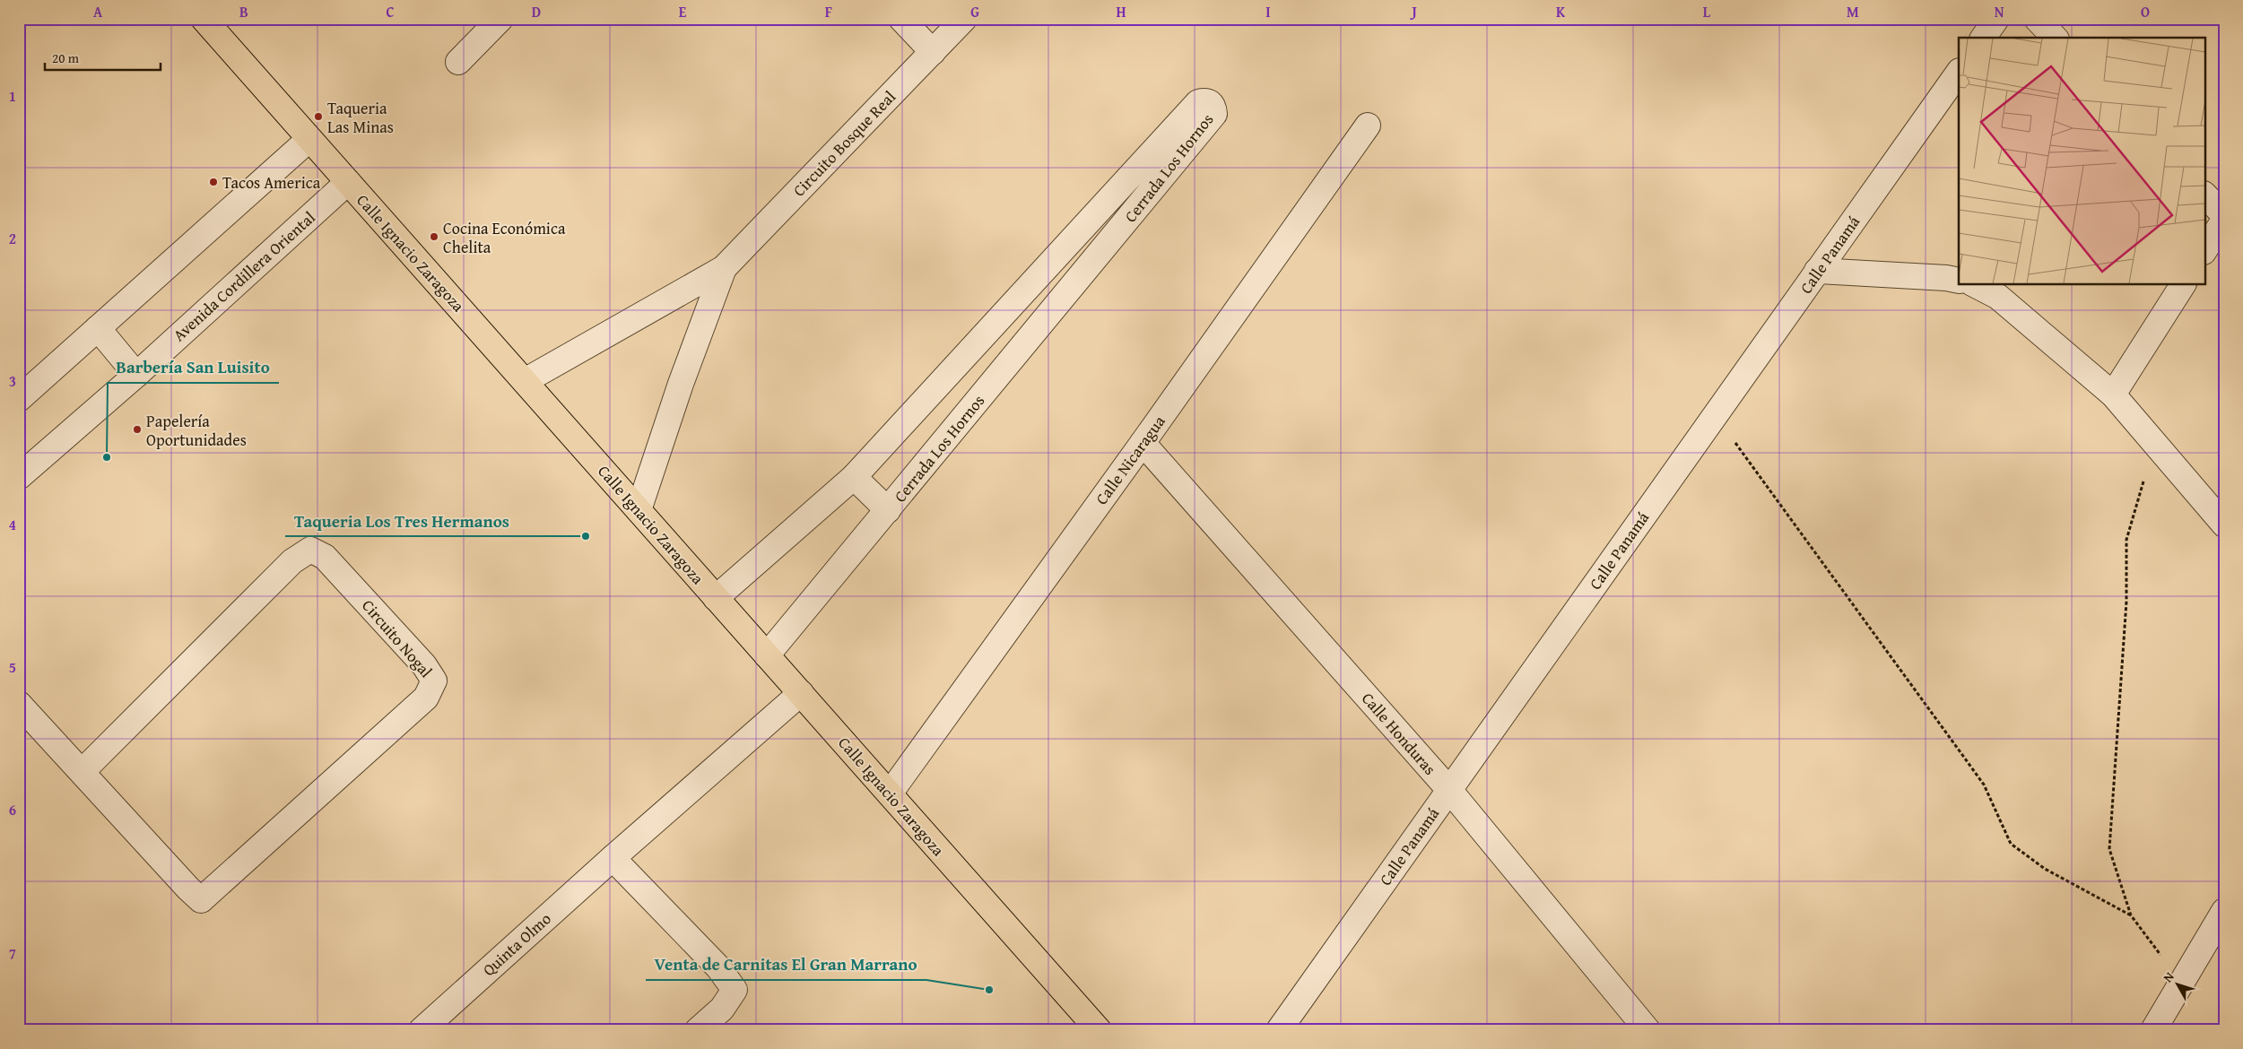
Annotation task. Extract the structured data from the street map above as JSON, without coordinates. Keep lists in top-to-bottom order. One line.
{"streets":{"main road":["Calle Ignacio Zaragoza"],"street":["Circuito Bosque Real","Cerrada Los Hornos","Calle Panamá","Avenida Cordillera Oriental","Calle Nicaragua","Circuito Nogal","Calle Honduras","Quinta Olmo"]},"crossings":[["Circuito Bosque Real","Calle Ignacio Zaragoza"],["Cerrada Los Hornos","Calle Ignacio Zaragoza"],["Calle Ignacio Zaragoza","Avenida Cordillera Oriental"],["Calle Ignacio Zaragoza","Calle Nicaragua"],["Calle Ignacio Zaragoza","Quinta Olmo"],["Calle Panamá","Calle Honduras"],["Calle Nicaragua","Calle Honduras"]],"places":["Taqueria Las Minas","Tacos America","Cocina Económica Chelita","Papelería Oportunidades","Barbería San Luisito","Taqueria Los Tres Hermanos","Venta de Carnitas El Gran Marrano"],"scale_bar":"20 m","north":"top left","grid":{"columns":["A","B","C","D","E","F","G","H","I","J","K","L","M","N","O"],"rows":["1","2","3","4","5","6","7"]}}
